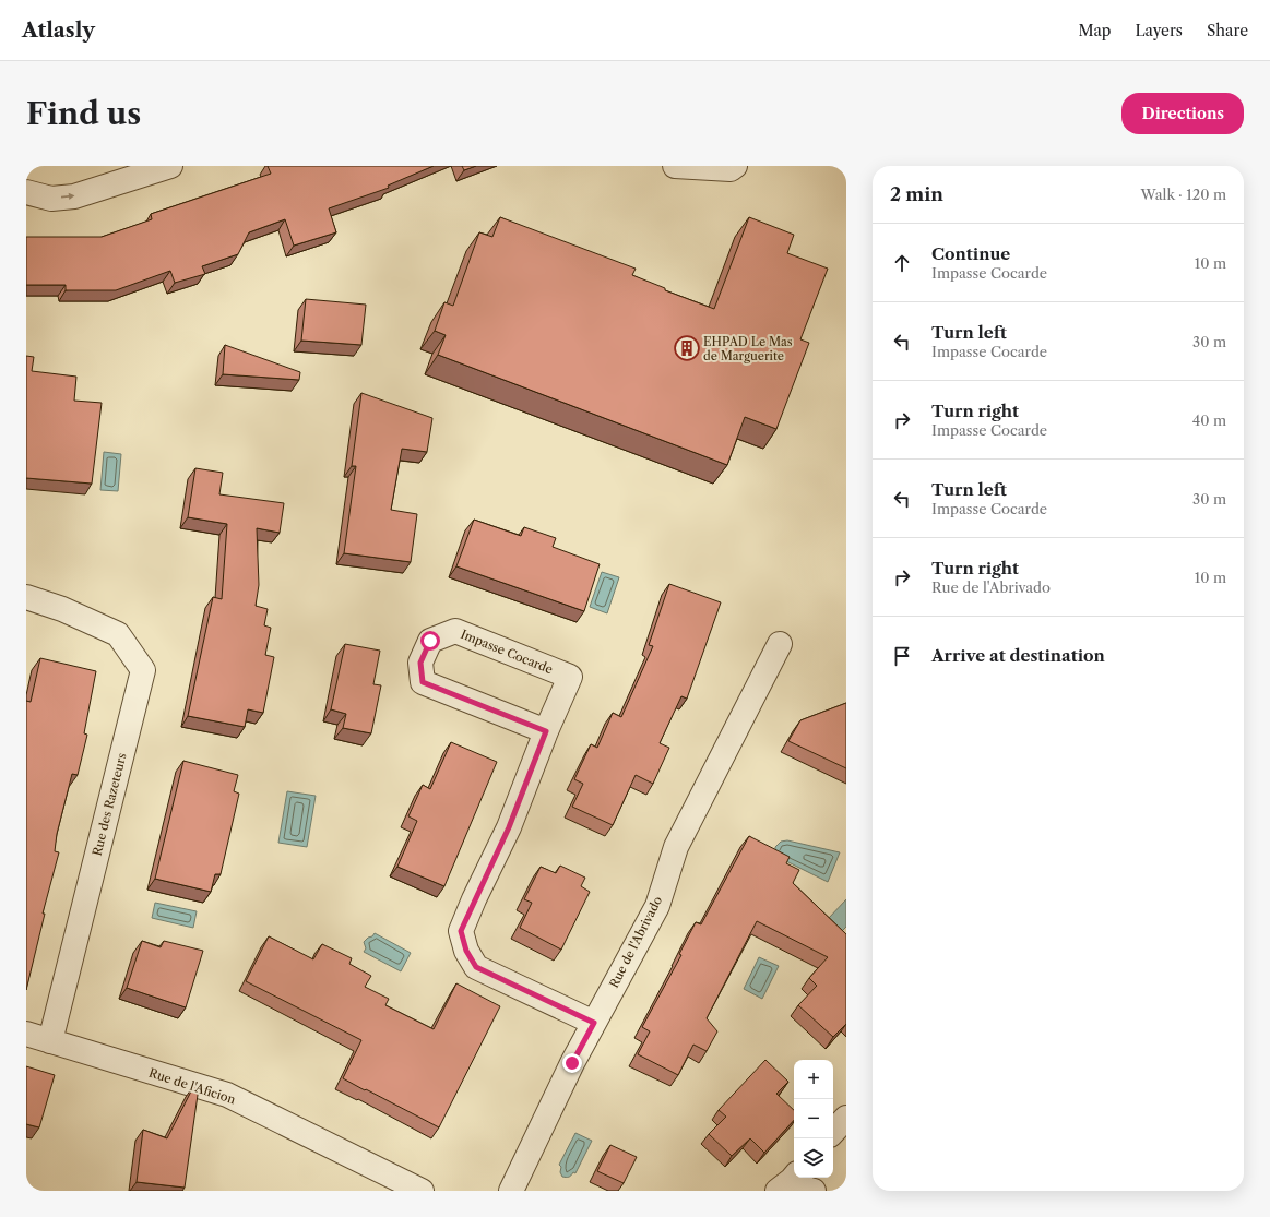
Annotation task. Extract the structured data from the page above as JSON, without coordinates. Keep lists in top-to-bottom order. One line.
{"streets":{"street":["Impasse Cocarde","Rue des Razeteurs","Rue de l'Abrivado","Rue de l'Aficion"]},"crossings":[["Impasse Cocarde","Rue de l'Abrivado"],["Rue des Razeteurs","Rue de l'Aficion"]],"places":{"building":["EHPAD Le Mas de Marguerite"]},"page":{"header":"Atlasly","nav":["Map","Layers","Share"],"buttons":"Directions","title":"Find us","heading":["2 min","Walk · 120 m"],"list":[["Continue","Impasse Cocarde","10 m"],["Turn left","Impasse Cocarde","30 m"],["Turn right","Impasse Cocarde","40 m"],["Turn left","Impasse Cocarde","30 m"],["Turn right","Rue de l'Abrivado","10 m"],"Arrive at destination"],"map_buttons":["+","−"]}}
